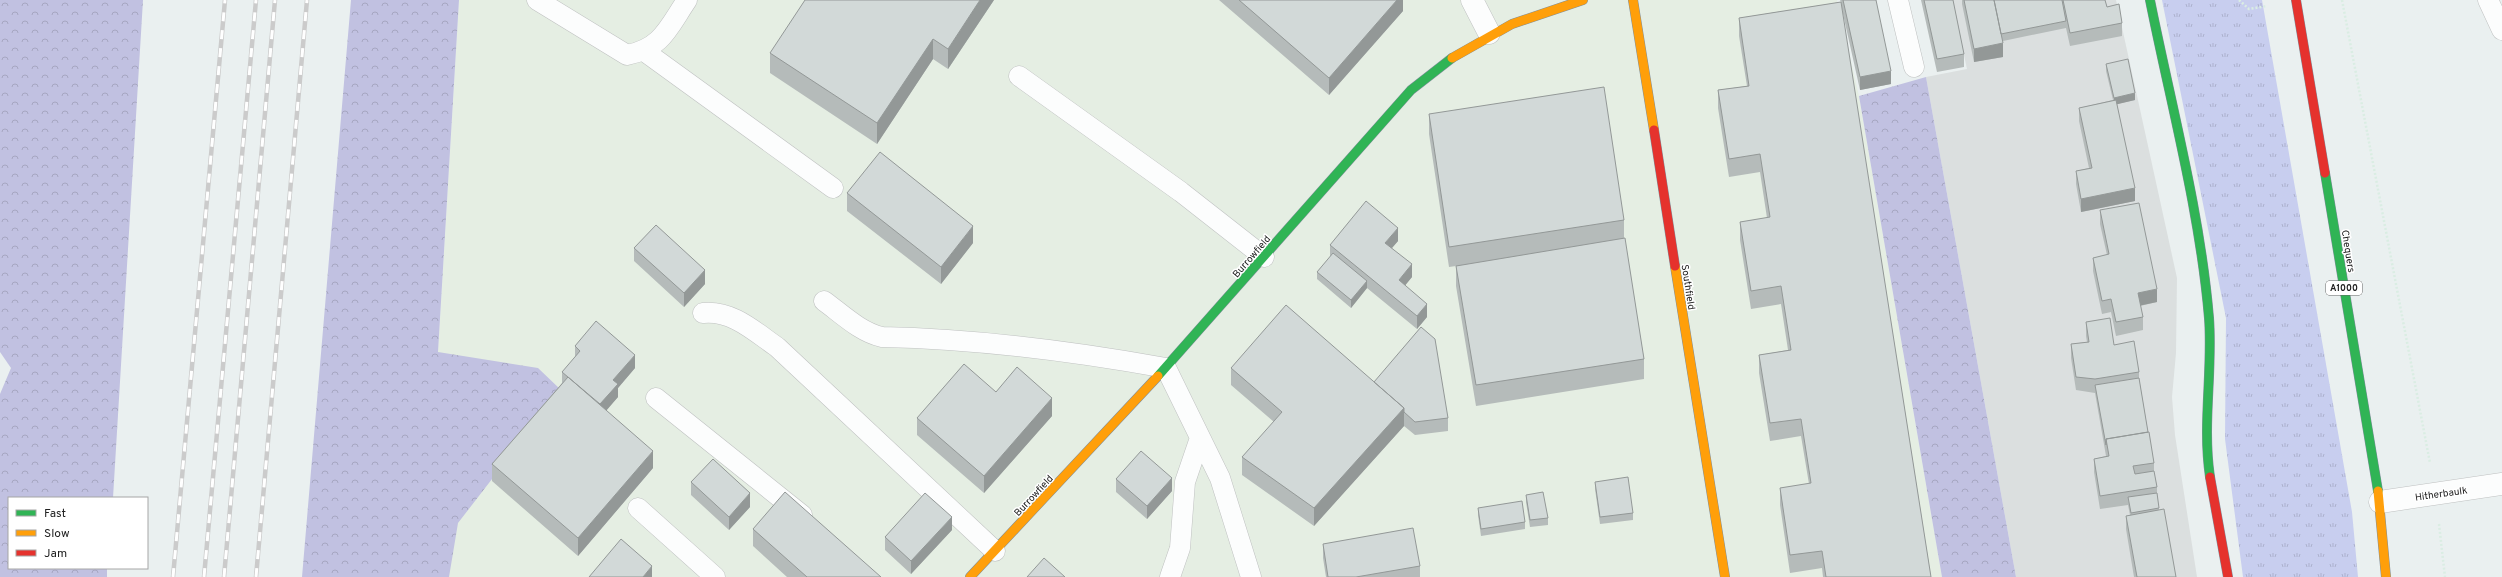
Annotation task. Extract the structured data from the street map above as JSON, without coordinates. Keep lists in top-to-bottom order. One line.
{"streets":{"street":["Chequers","Burrowfield","Southfield","A1000","Hitherbaulk"]},"crossings":[["Chequers","Hitherbaulk"]],"legend":["Fast","Slow","Jam"]}
